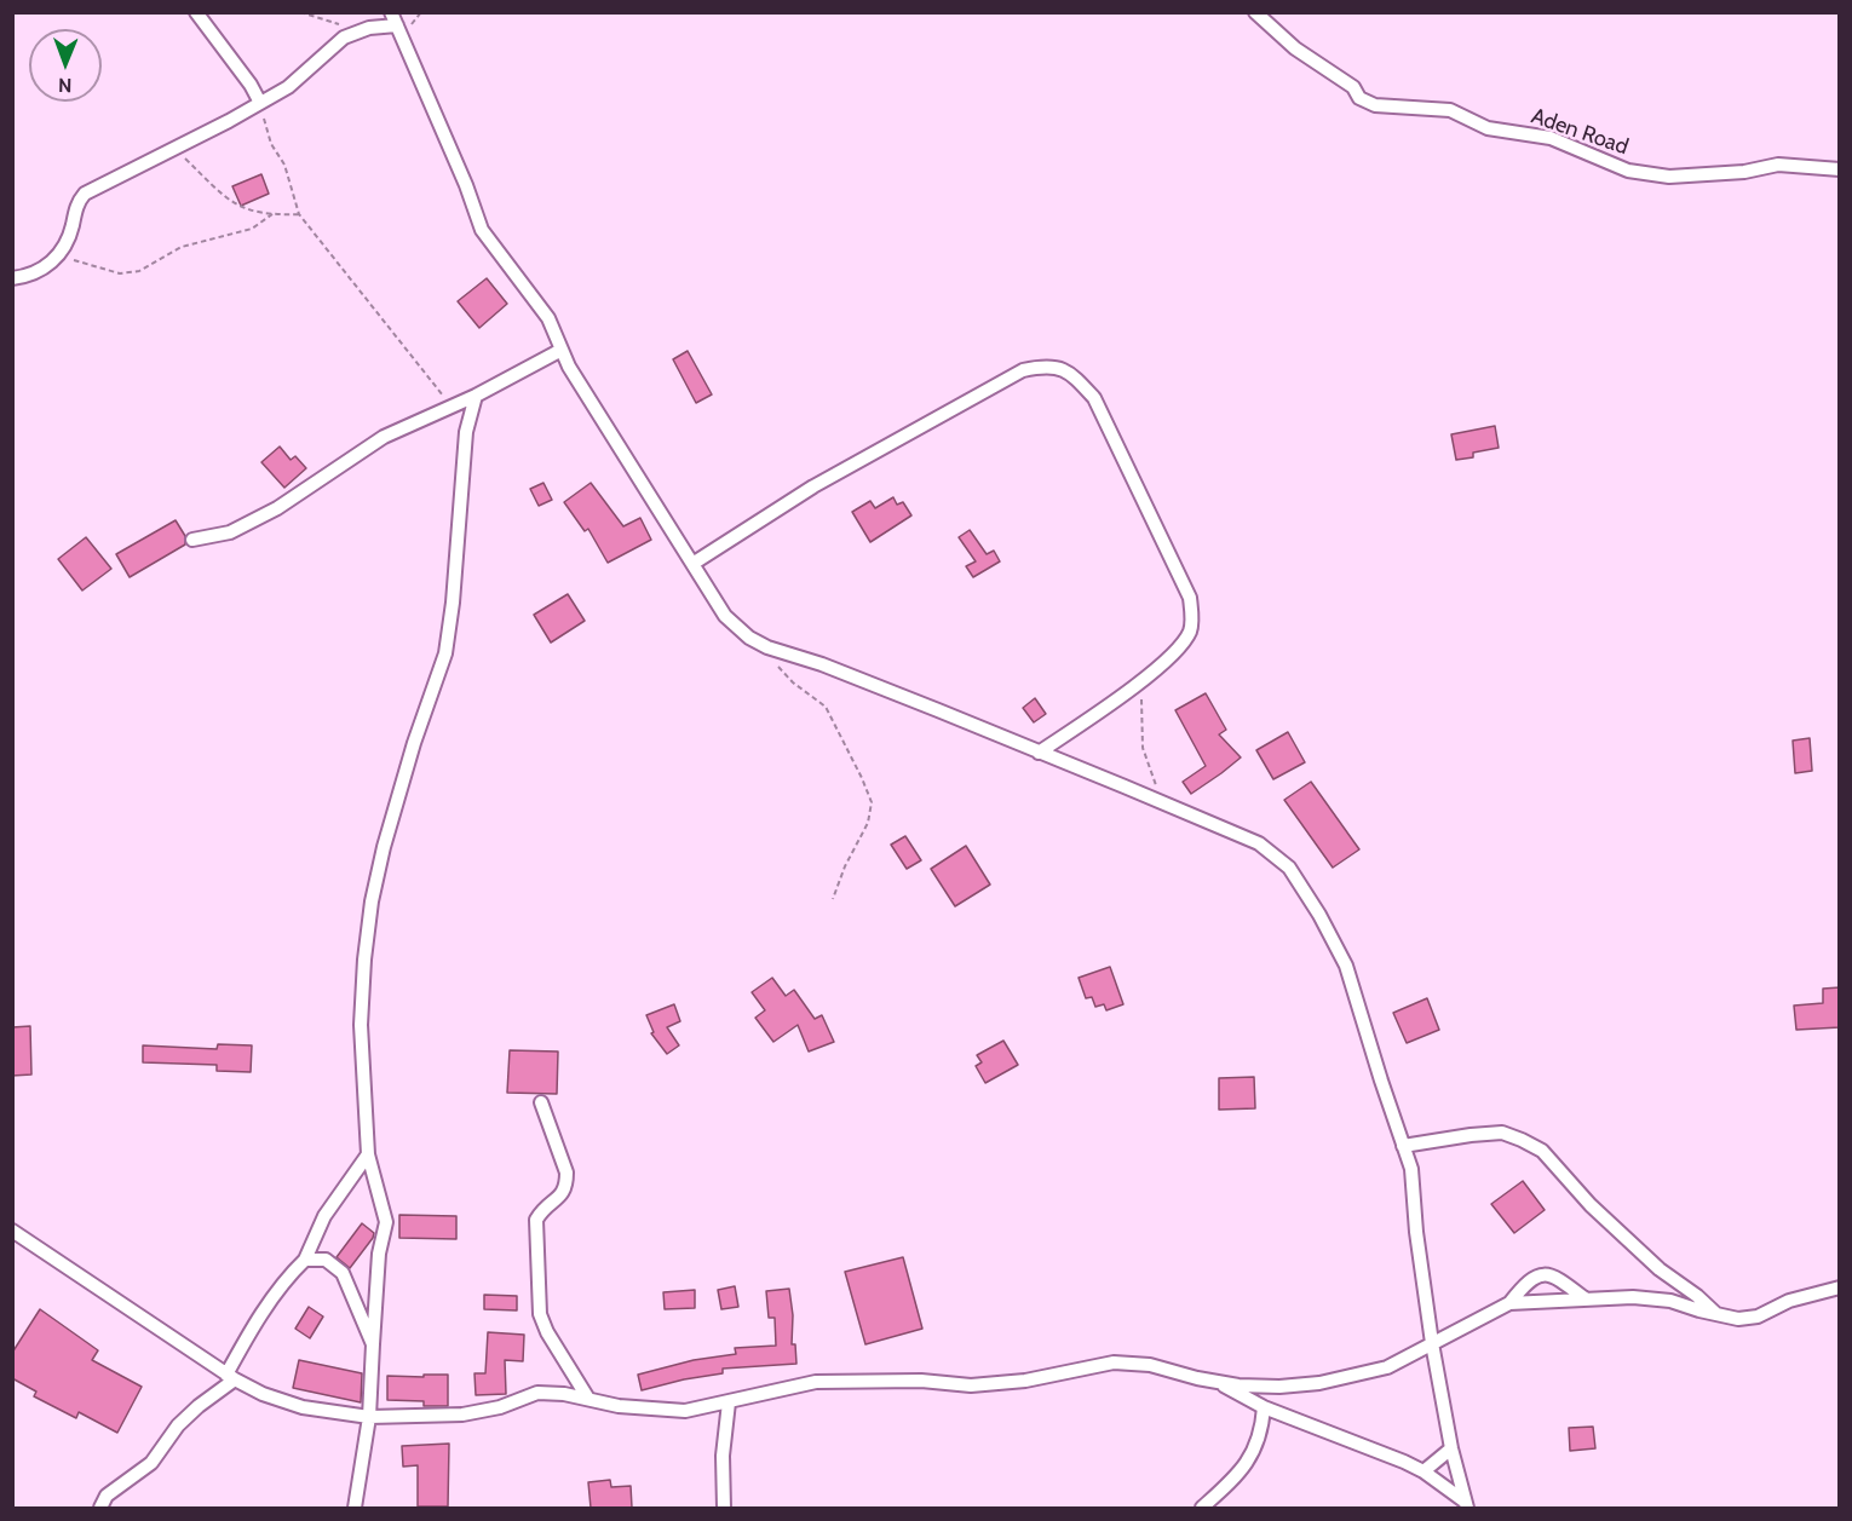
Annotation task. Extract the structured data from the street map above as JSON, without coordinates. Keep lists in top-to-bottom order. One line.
{"streets":{"street":["Aden Road"]},"north":"bottom"}
